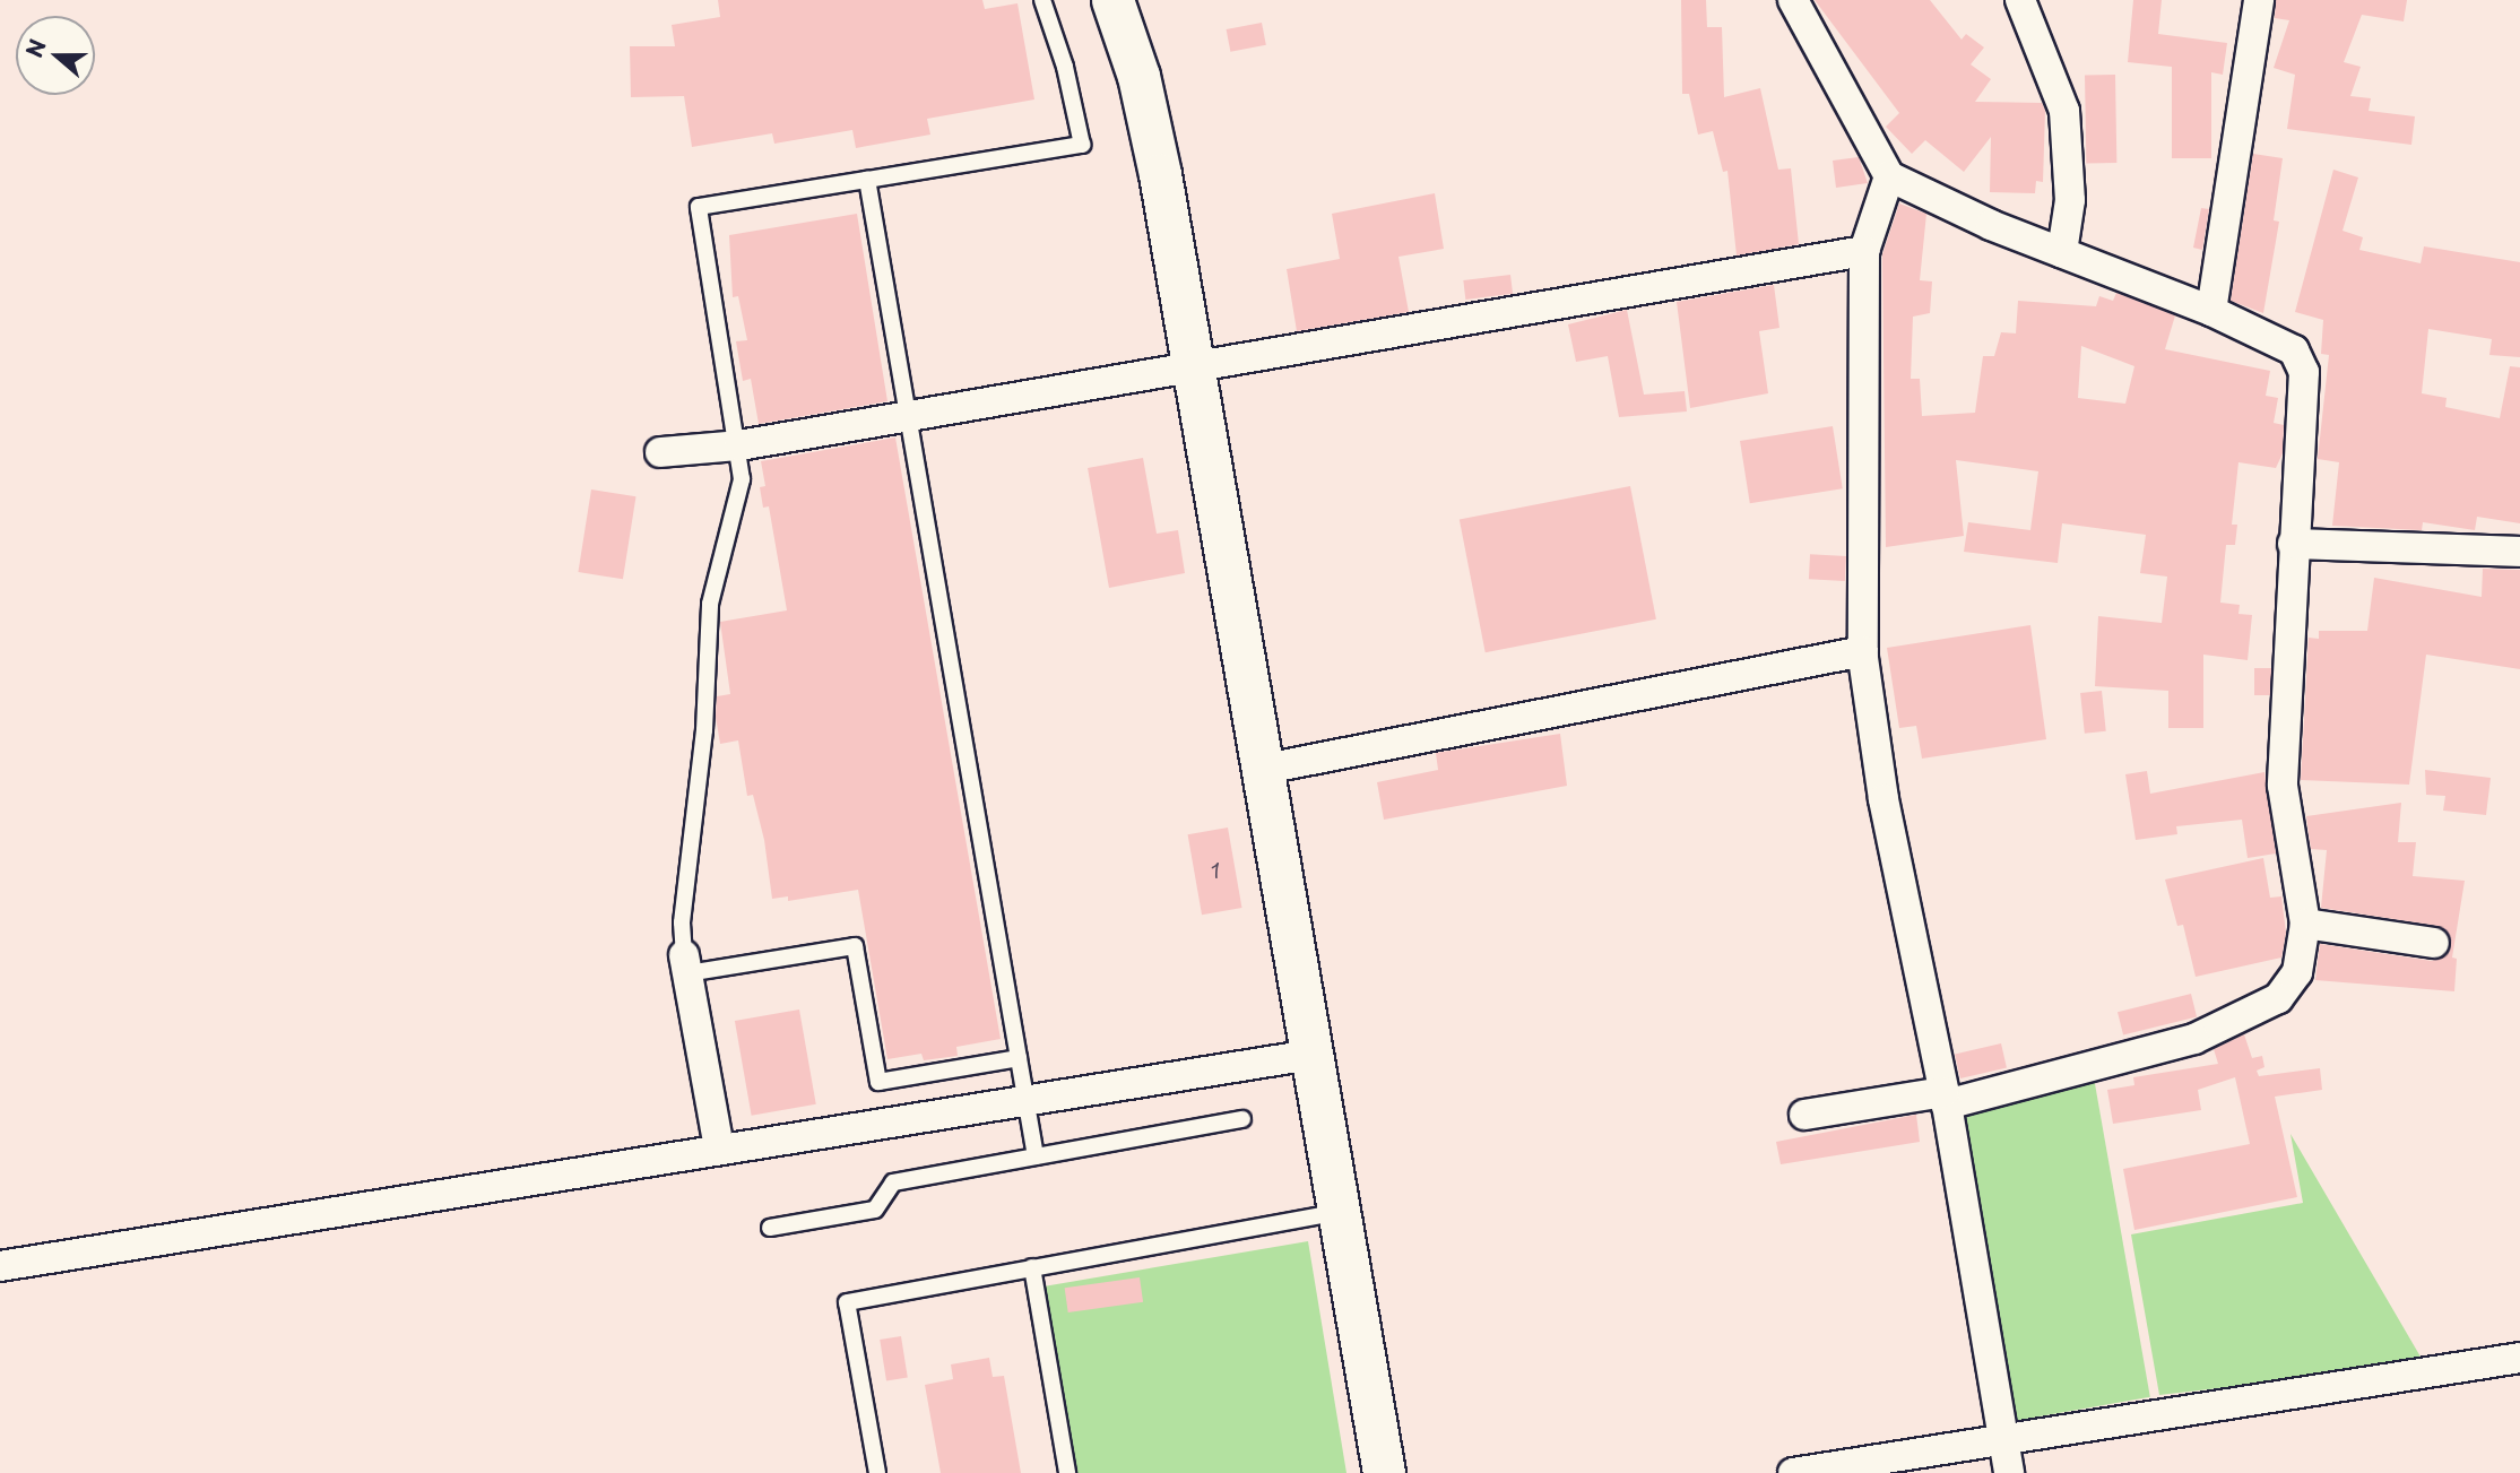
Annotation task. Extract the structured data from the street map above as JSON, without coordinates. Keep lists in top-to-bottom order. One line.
{"house_numbers":["1"],"north":"left"}
